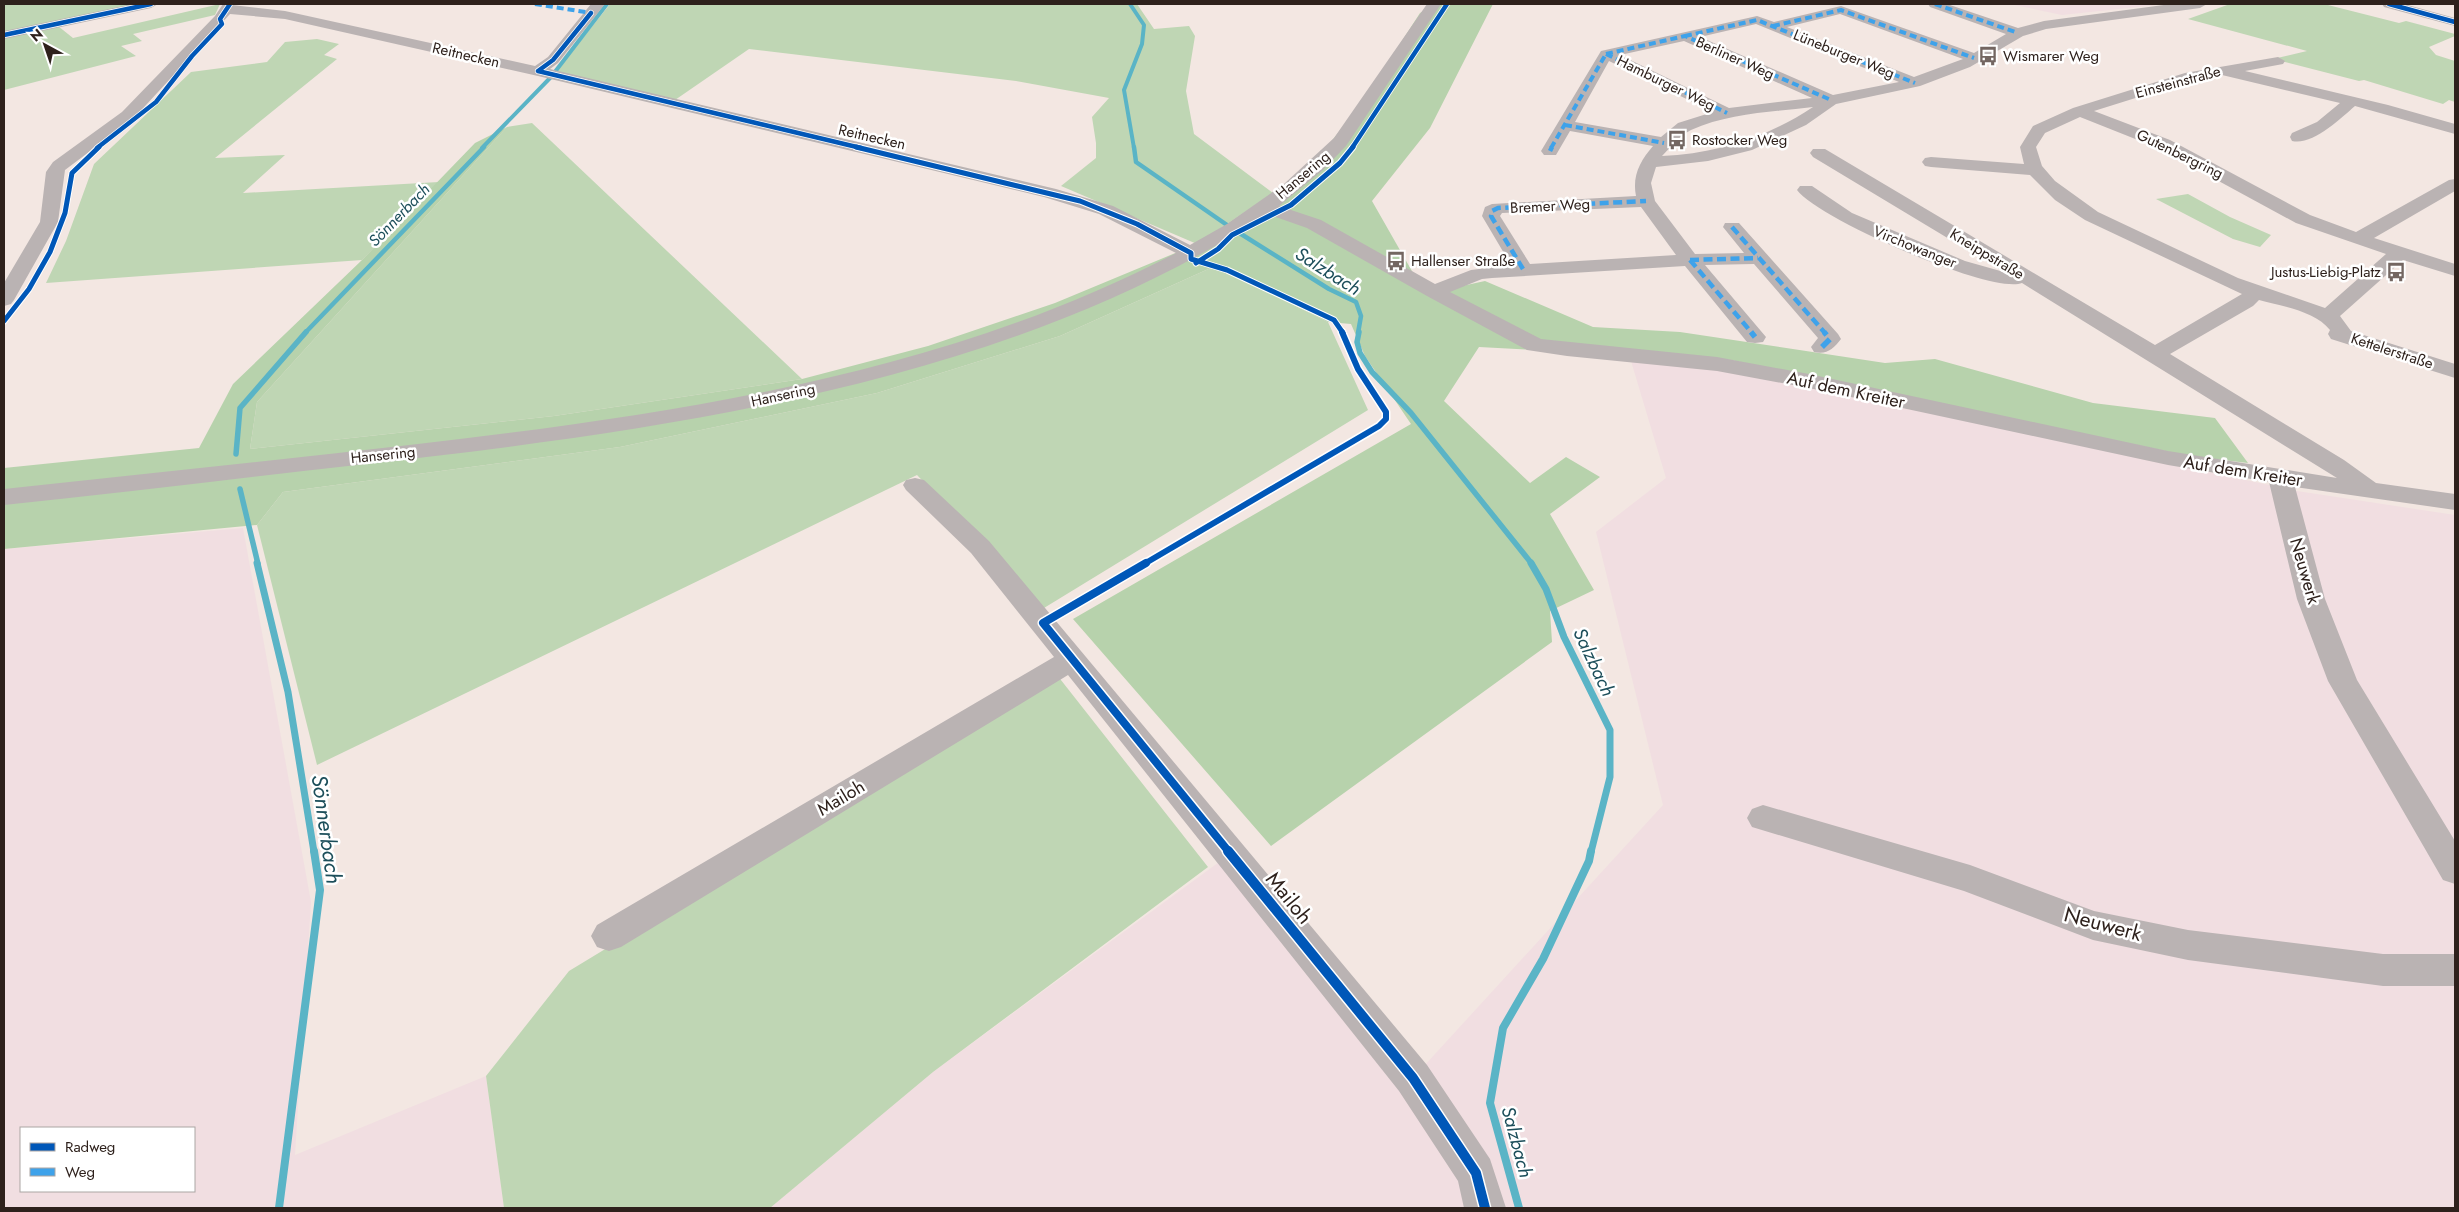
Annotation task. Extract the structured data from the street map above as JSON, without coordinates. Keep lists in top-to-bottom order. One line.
{"streets":{"street":["Lüneburger Weg","Reitnecken","Berliner Weg","Einsteinstraße","Hamburger Weg","Gutenbergring","Hansering","Bremer Weg","Virchowanger","Kneippstraße","Kettelerstraße","Auf dem Kreiter","Neuwerk","Mailoh"]},"crossings":[["Reitnecken","Hansering"],["Berliner Weg","Hamburger Weg"],["Einsteinstraße","Gutenbergring"],["Hansering","Auf dem Kreiter"],["Virchowanger","Kneippstraße"],["Kneippstraße","Auf dem Kreiter"],["Auf dem Kreiter","Neuwerk"]],"water":["Sönnerbach","Salzbach"],"places":{"bus stop":["Wismarer Weg","Rostocker Weg","Hallenser Straße","Justus-Liebig-Platz"]},"legend":["Radweg","Weg"],"north":"top left"}
